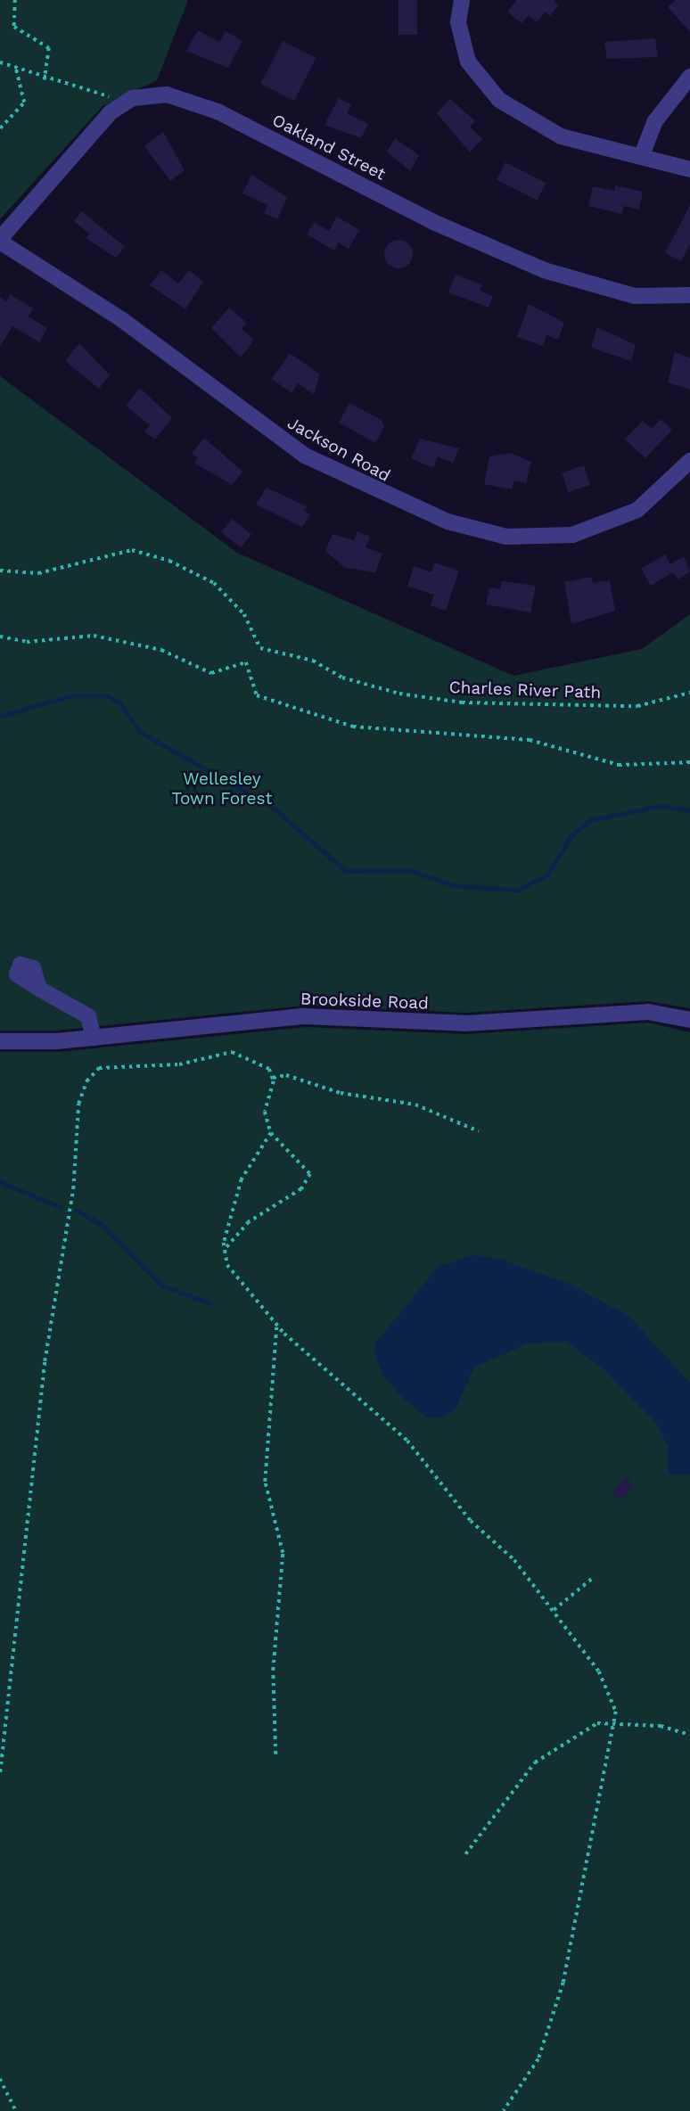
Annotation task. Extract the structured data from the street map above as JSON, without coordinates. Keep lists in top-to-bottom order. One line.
{"streets":{"street":["Oakland Street","Jackson Road","Brookside Road"],"path":["Charles River Path"]},"crossings":[["Oakland Street","Jackson Road"]],"parks":["Wellesley Town Forest"]}
